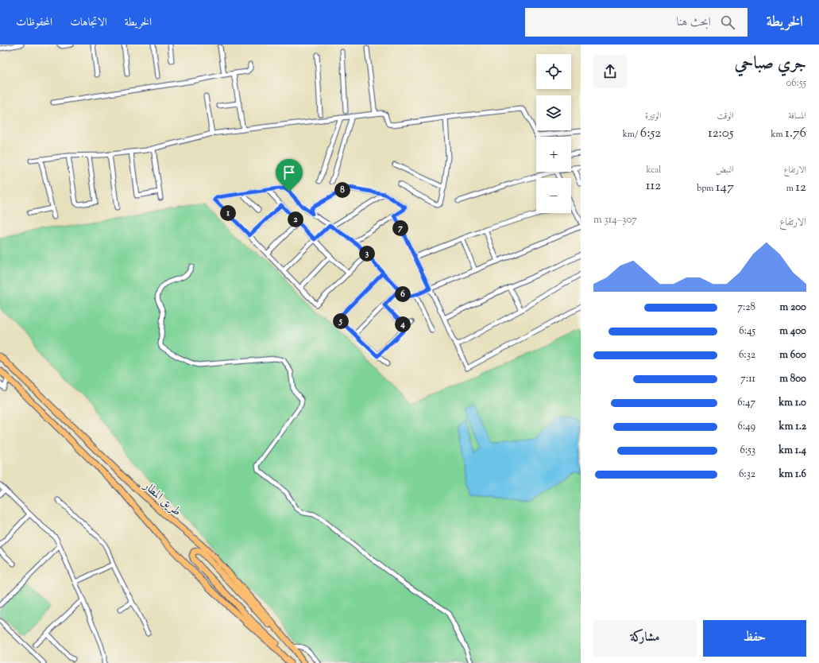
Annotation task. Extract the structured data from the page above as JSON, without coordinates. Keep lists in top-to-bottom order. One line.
{"streets":{"highway":["طريق المطار"]},"page":{"header":"الخريطة","search":"ابحث هنا","nav":["الخريطة","الاتجاهات","المحفوظات"],"heading":["جري صباحي","06:55"],"map_buttons":["+","−"],"stats":[["المسافة","1.76 km"],["الوقت","12:05"],["الوتيرة","6:52 /km"],["الارتفاع","12 m"],["النبض","147 bpm"],["kcal","112"]],"pins":["8","1","2","7","3","6","5","4"],"chart":["الارتفاع","307–314 m"],"list":[{"name":"200 m","note":"7:28"},{"name":"400 m","note":"6:45"},{"name":"600 m","note":"6:32"},{"name":"800 m","note":"7:11"},{"name":"1.0 km","note":"6:47"},{"name":"1.2 km","note":"6:49"},{"name":"1.4 km","note":"6:53"},{"name":"1.6 km","note":"6:32"}],"buttons":["حفظ","مشاركة"]}}
